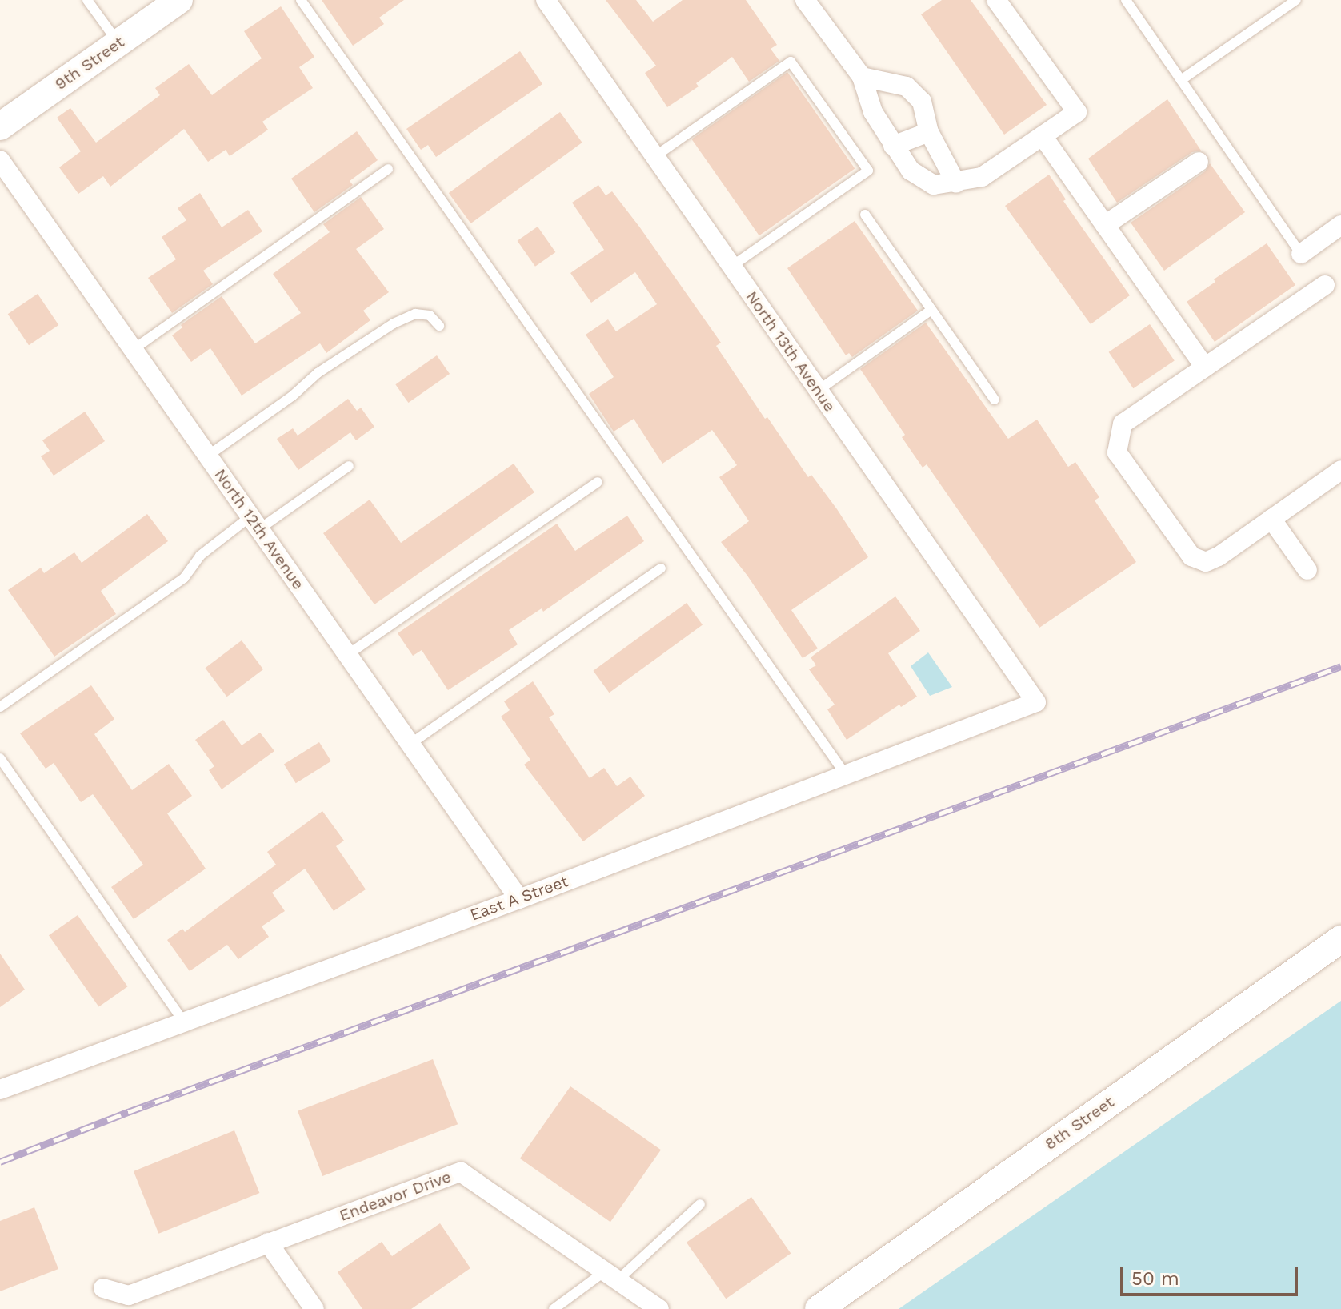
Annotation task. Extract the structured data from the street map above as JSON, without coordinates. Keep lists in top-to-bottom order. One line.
{"streets":{"street":["9th Street","North 13th Avenue","North 12th Avenue","East A Street","8th Street","Endeavor Drive"]},"crossings":[["North 13th Avenue","East A Street"],["North 12th Avenue","East A Street"]],"scale_bar":"50 m"}
